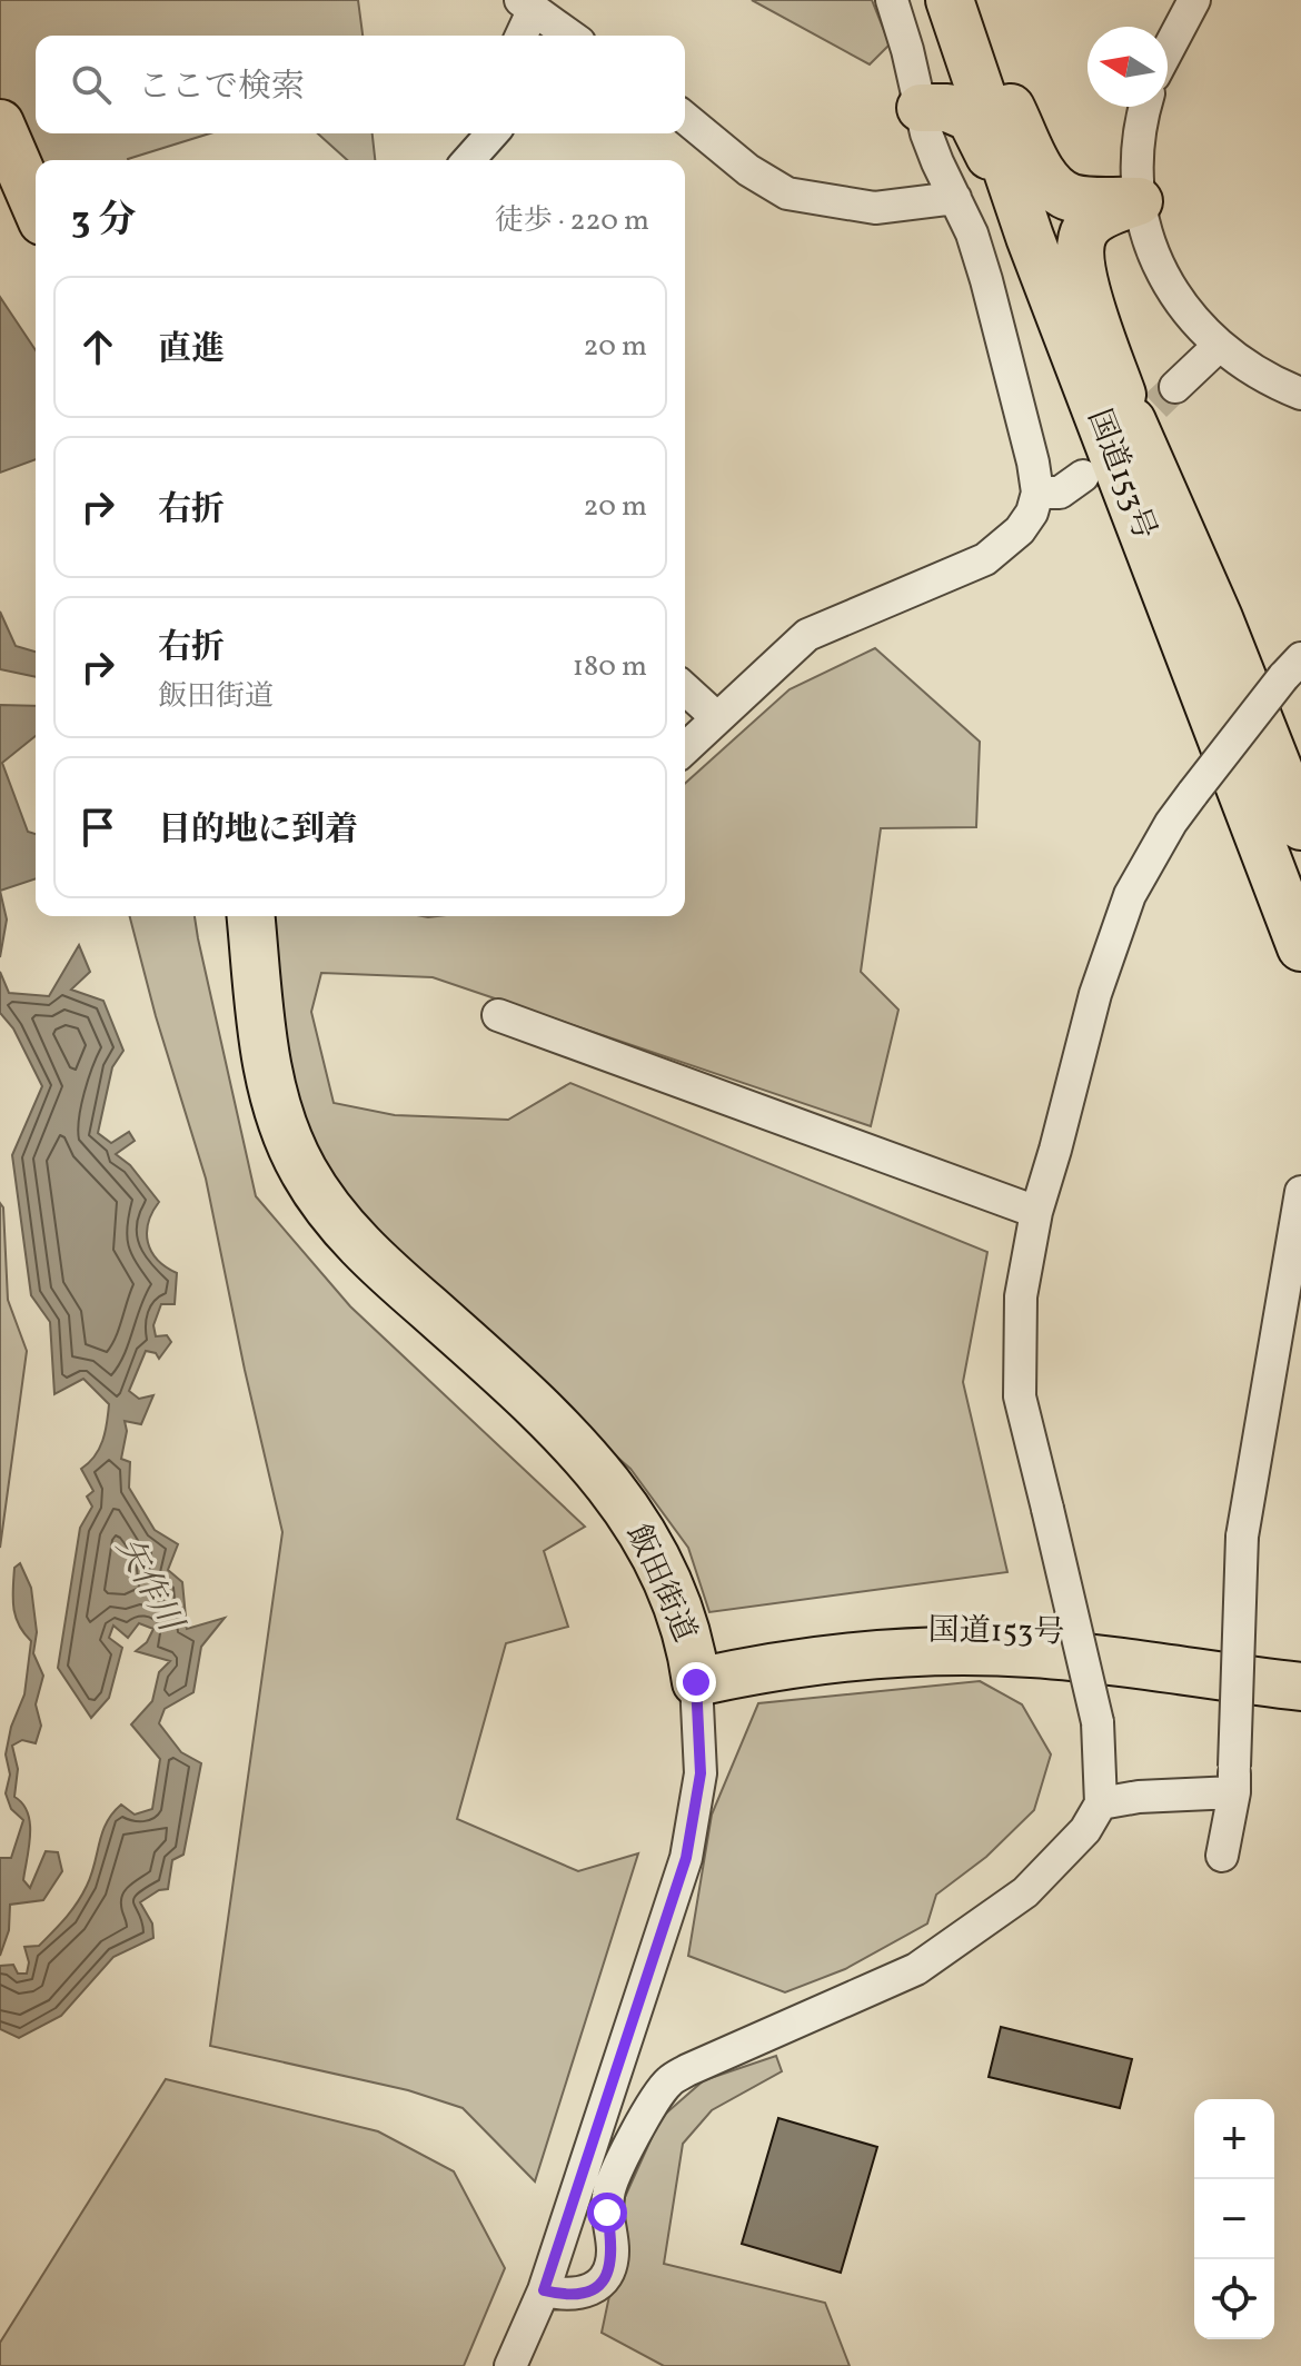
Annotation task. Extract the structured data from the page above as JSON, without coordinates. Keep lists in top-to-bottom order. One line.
{"streets":{"highway":["国道153号","飯田街道"]},"crossings":[["国道153号","飯田街道"]],"water":["矢作川"],"north":"left","page":{"search":"ここで検索","heading":["3 分","徒歩 · 220 m"],"list":[["直進","20 m"],["右折","20 m"],["右折","飯田街道","180 m"],"目的地に到着"],"map_buttons":["+","−"]}}
